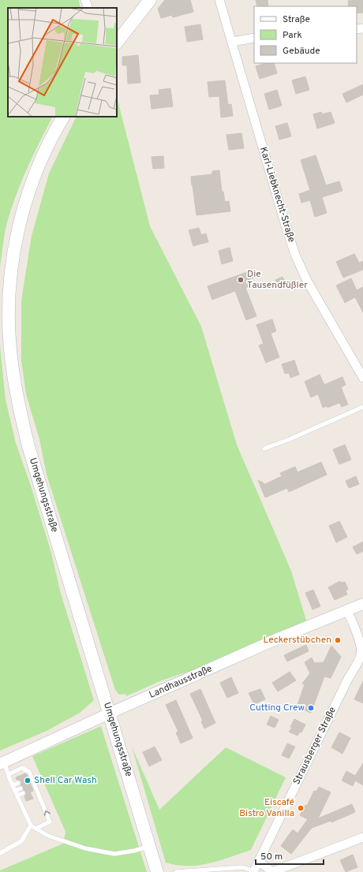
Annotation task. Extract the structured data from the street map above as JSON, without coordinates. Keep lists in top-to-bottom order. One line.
{"streets":{"main road":["Umgehungsstraße"],"street":["Karl-Liebknecht-Straße","Landhausstraße","Strausberger Straße"]},"crossings":[["Umgehungsstraße","Landhausstraße"],["Landhausstraße","Strausberger Straße"]],"places":["Die Tausendfüßler","Leckerstübchen","Cutting Crew","Shell Car Wash","Eiscafé Bistro Vanilla"],"legend":["Straße","Park","Gebäude"],"scale_bar":"50 m"}
